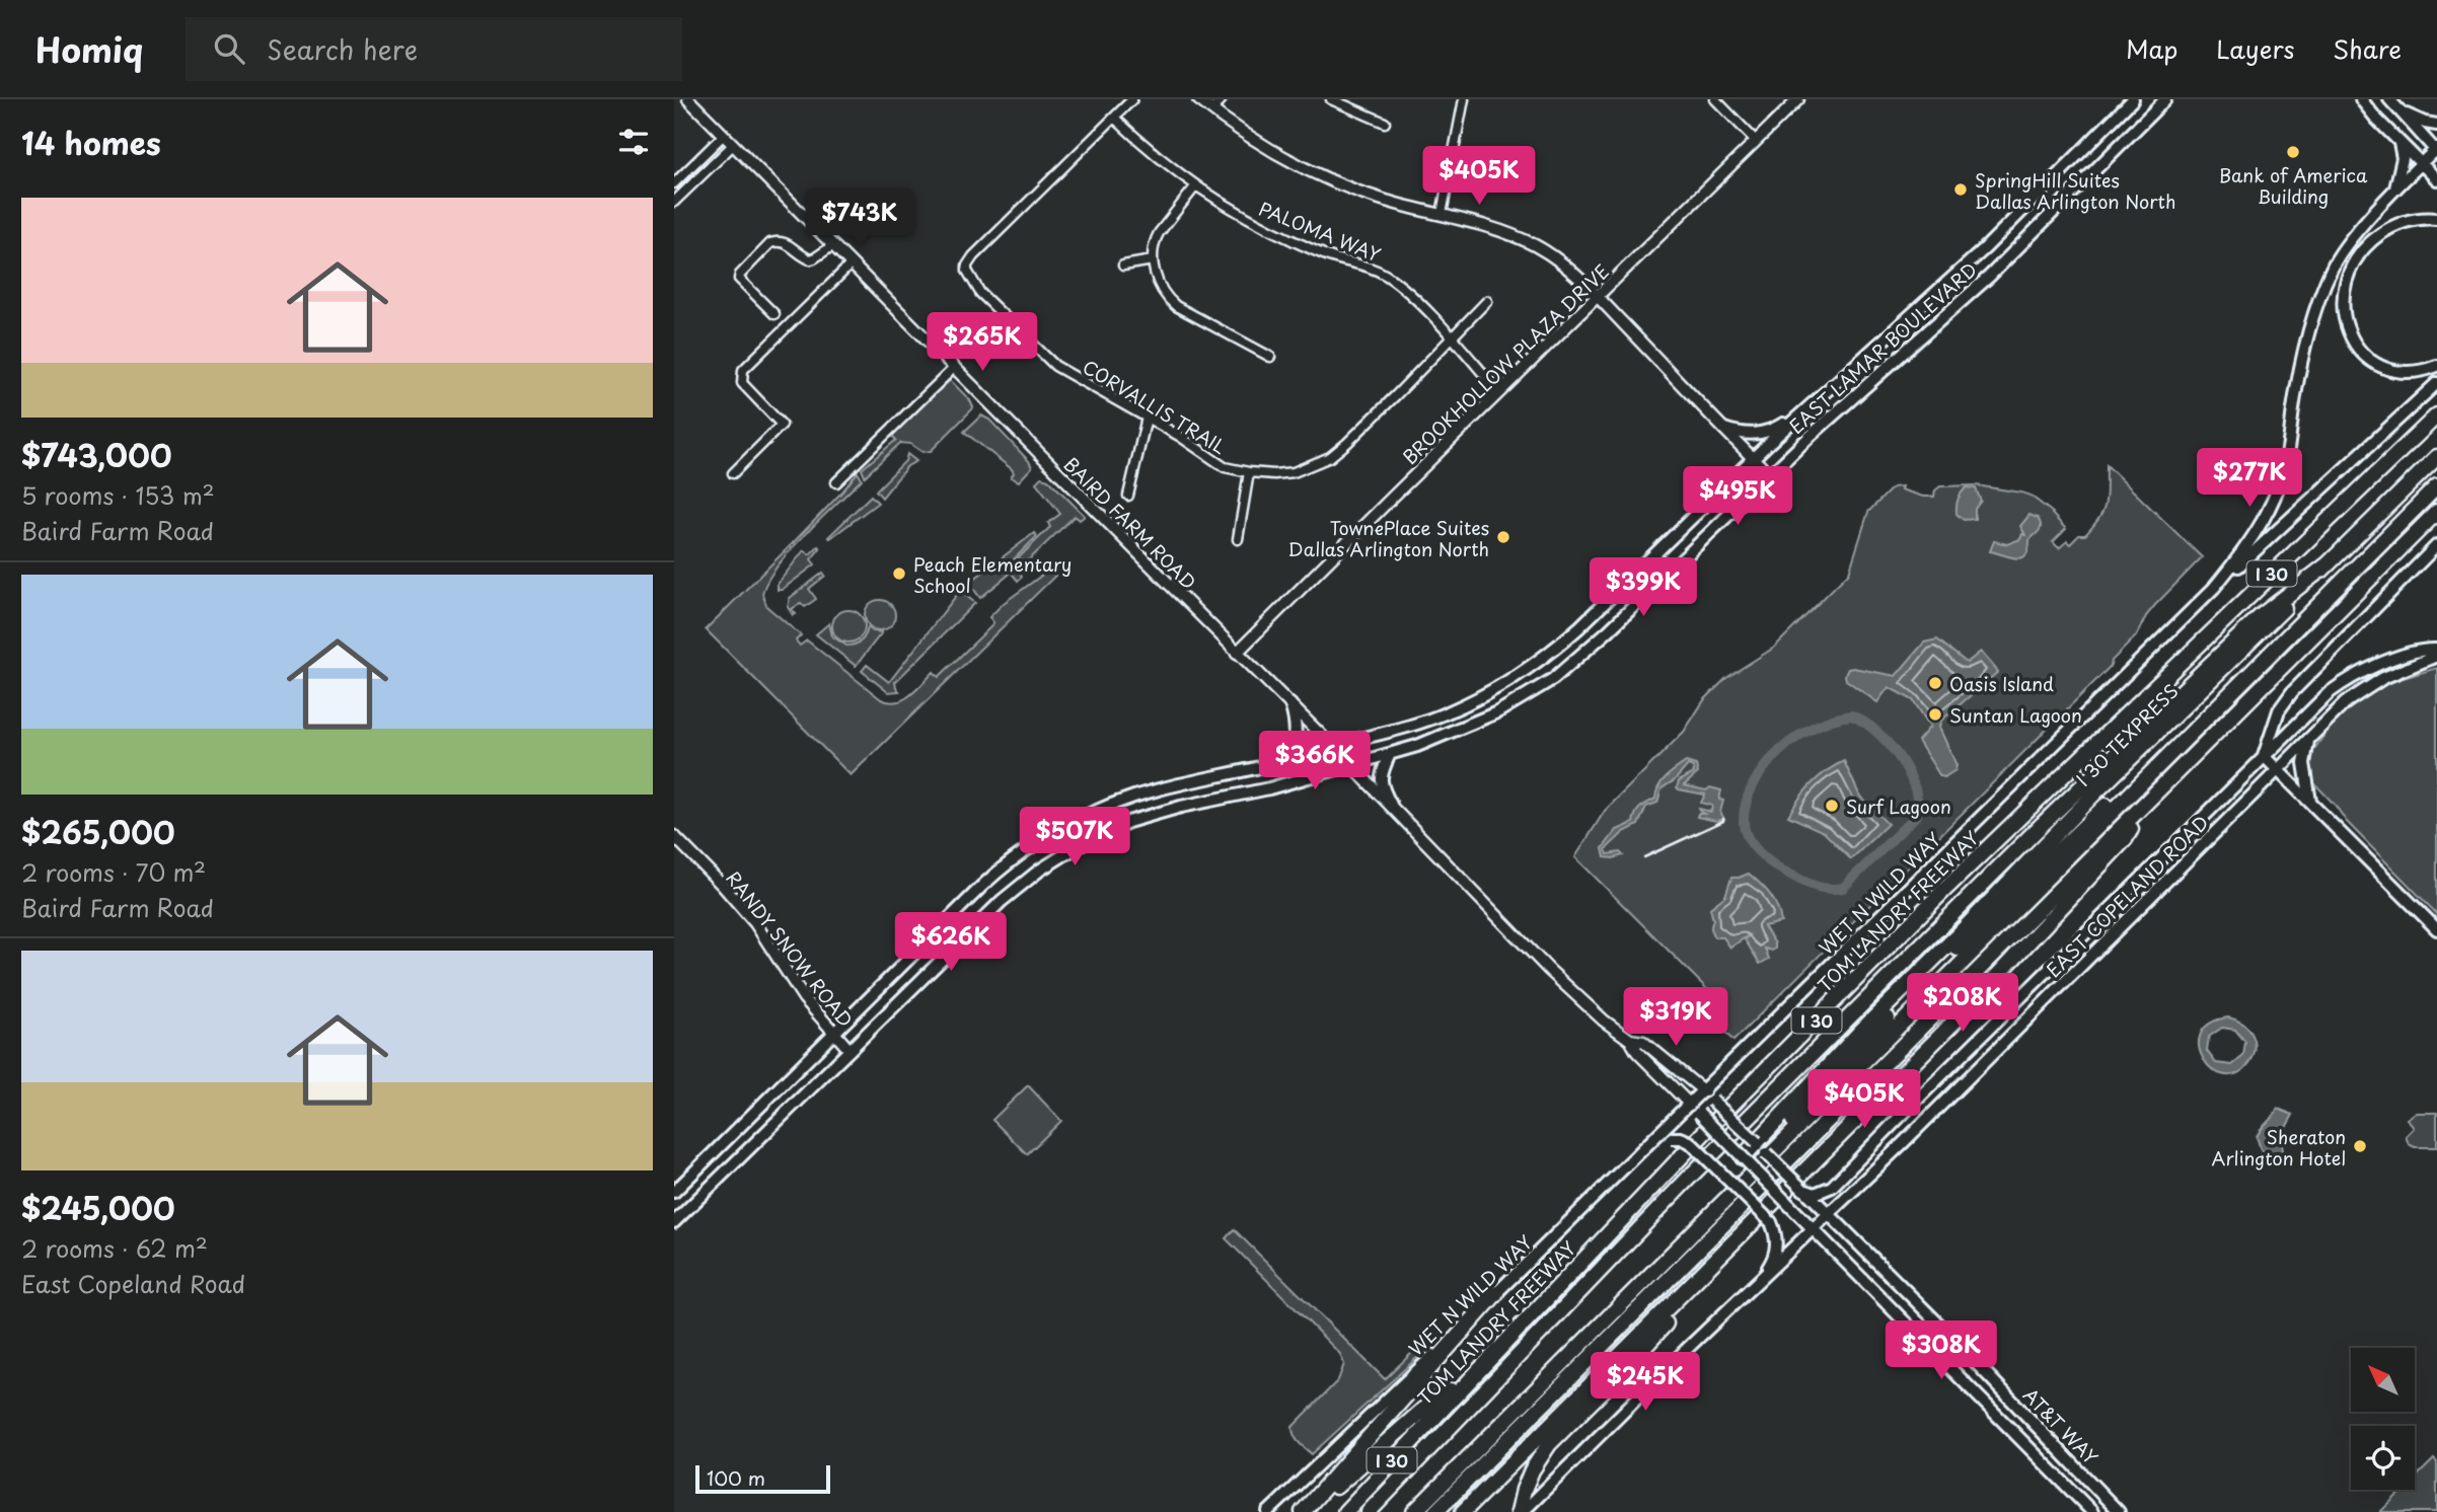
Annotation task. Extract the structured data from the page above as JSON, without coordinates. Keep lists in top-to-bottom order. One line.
{"streets":{"highway":["I 30","I 30 TEXPRESS","TOM LANDRY FREEWAY"],"main road":["EAST LAMAR BOULEVARD","WET N WILD WAY","EAST COPELAND ROAD","AT&T WAY"],"street":["PALOMA WAY","BROOKHOLLOW PLAZA DRIVE","CORVALLIS TRAIL","BAIRD FARM ROAD","RANDY SNOW ROAD"]},"crossings":[["PALOMA WAY","BROOKHOLLOW PLAZA DRIVE"],["PALOMA WAY","CORVALLIS TRAIL"],["EAST LAMAR BOULEVARD","BAIRD FARM ROAD"],["EAST LAMAR BOULEVARD","RANDY SNOW ROAD"],["BROOKHOLLOW PLAZA DRIVE","BAIRD FARM ROAD"],["WET N WILD WAY","AT&T WAY"],["EAST COPELAND ROAD","AT&T WAY"]],"places":["Bank of America Building","SpringHill Suites Dallas Arlington North","TownePlace Suites Dallas Arlington North","Peach Elementary School","Oasis Island","Suntan Lagoon","Surf Lagoon","Sheraton Arlington Hotel"],"scale_bar":"100 m","north":"top left","page":{"header":"Homiq","search":"Search here","nav":["Map","Layers","Share"],"heading":"14 homes","price":["$405K","$743K","$265K","$277K","$495K","$399K","$366K","$507K","$626K","$208K","$319K","$405K","$308K","$245K"],"list":[{"name":"$743,000","note":"5 rooms · 153 m² · Baird Farm Road"},{"name":"$265,000","note":"2 rooms · 70 m² · Baird Farm Road"},{"name":"$245,000","note":"2 rooms · 62 m² · East Copeland Road"}],"scale":"100 m"}}
